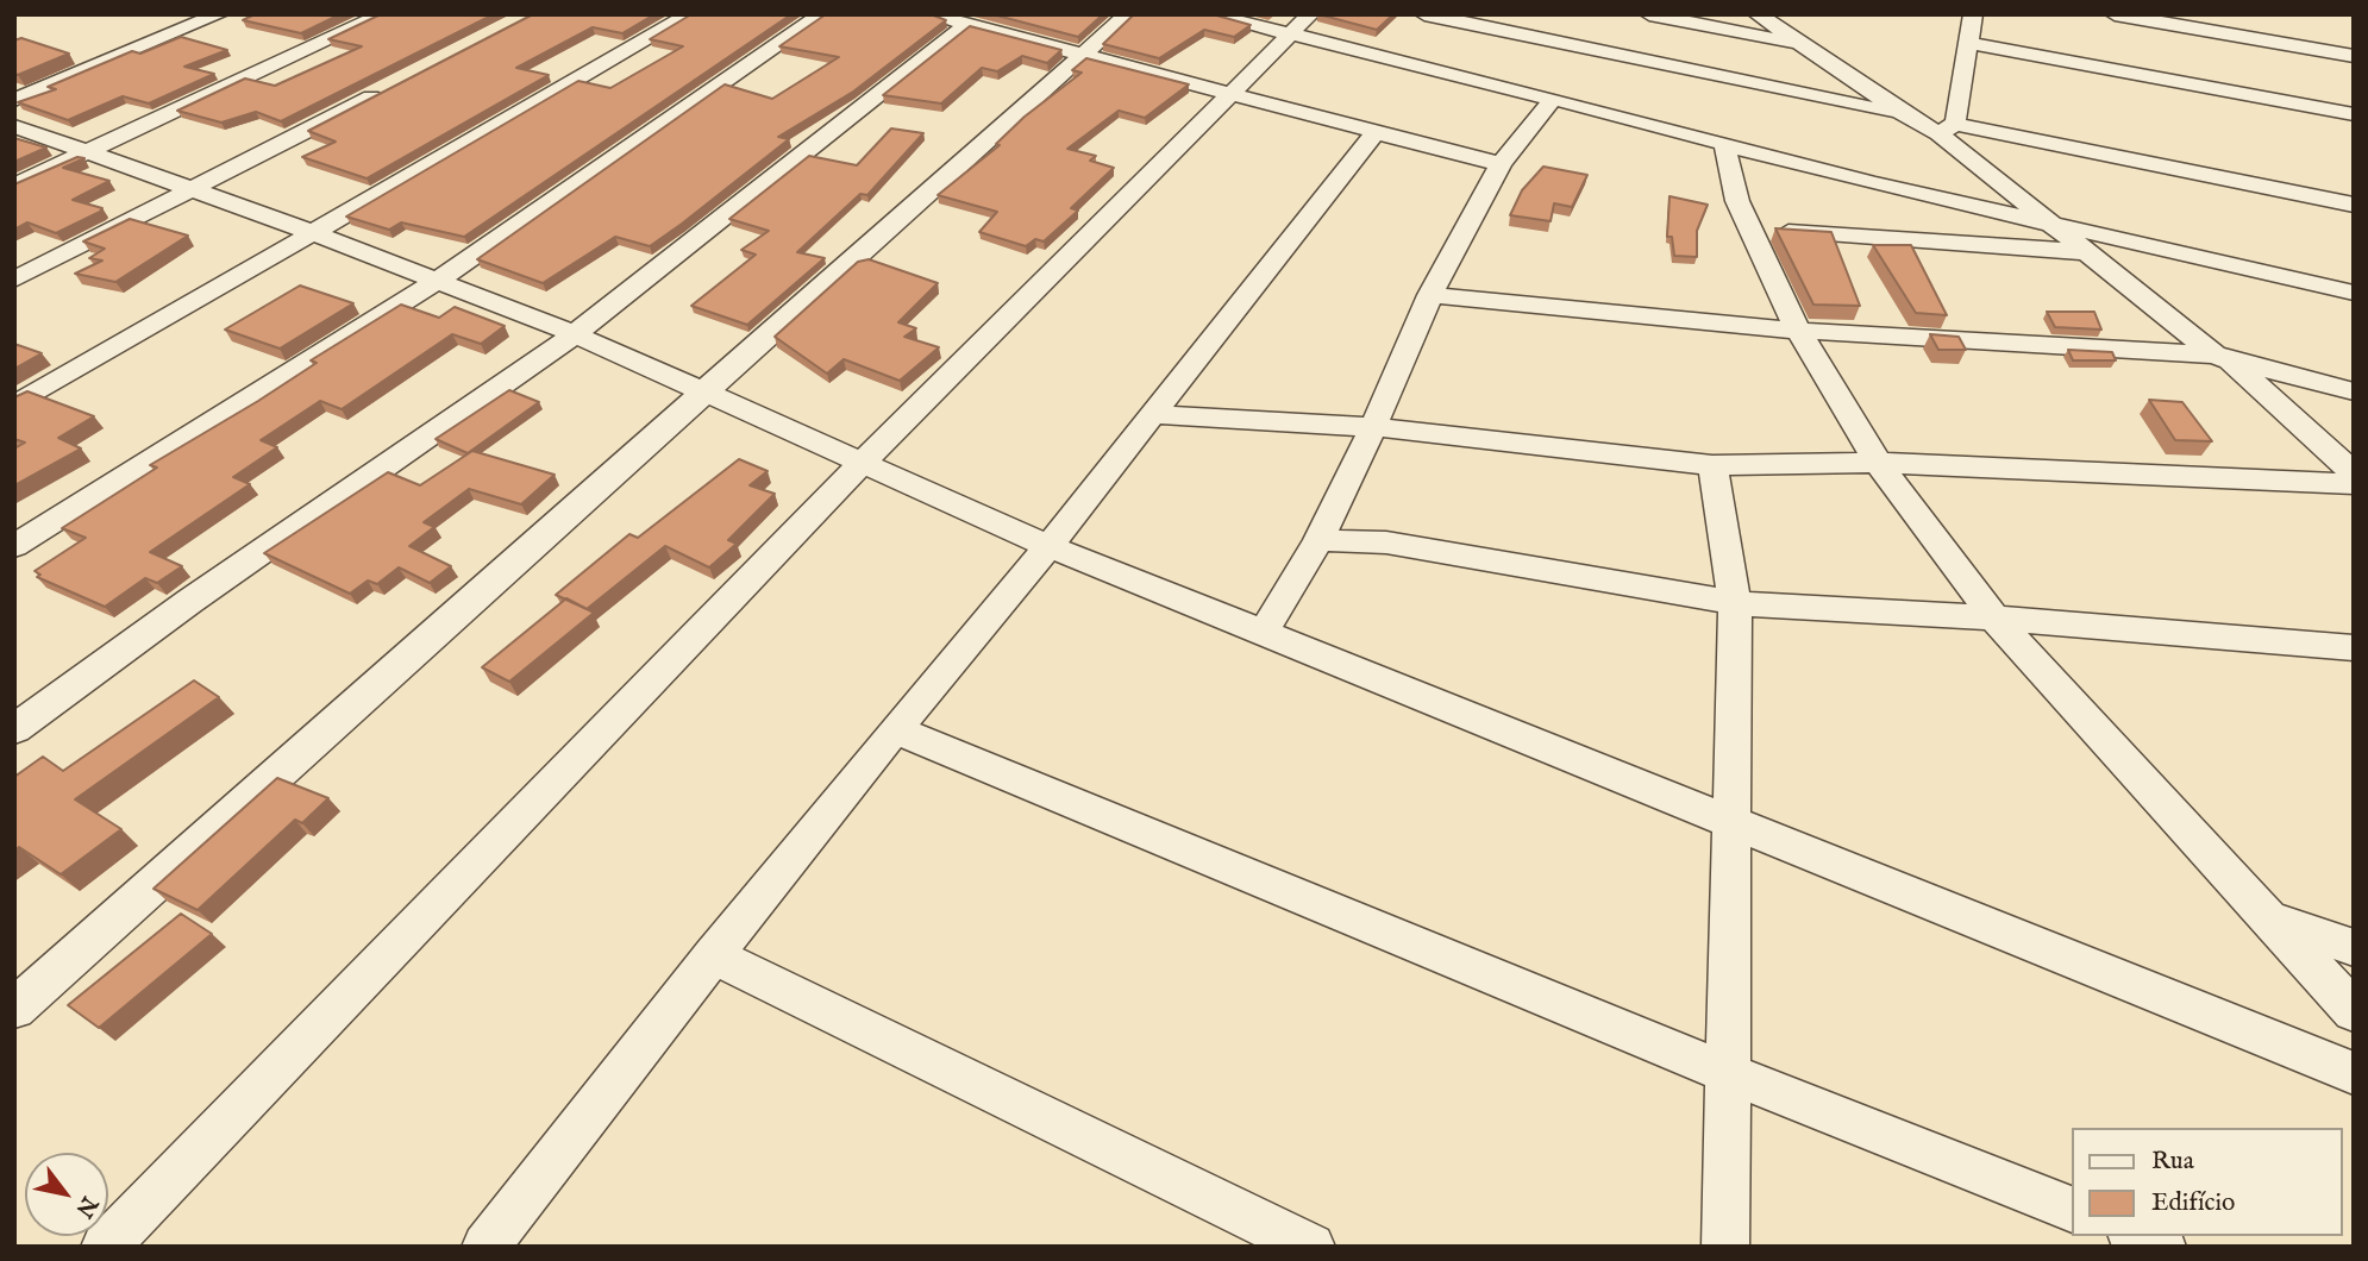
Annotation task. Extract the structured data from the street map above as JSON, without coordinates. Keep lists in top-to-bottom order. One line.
{"legend":["Rua","Edifício"],"north":"bottom right"}
